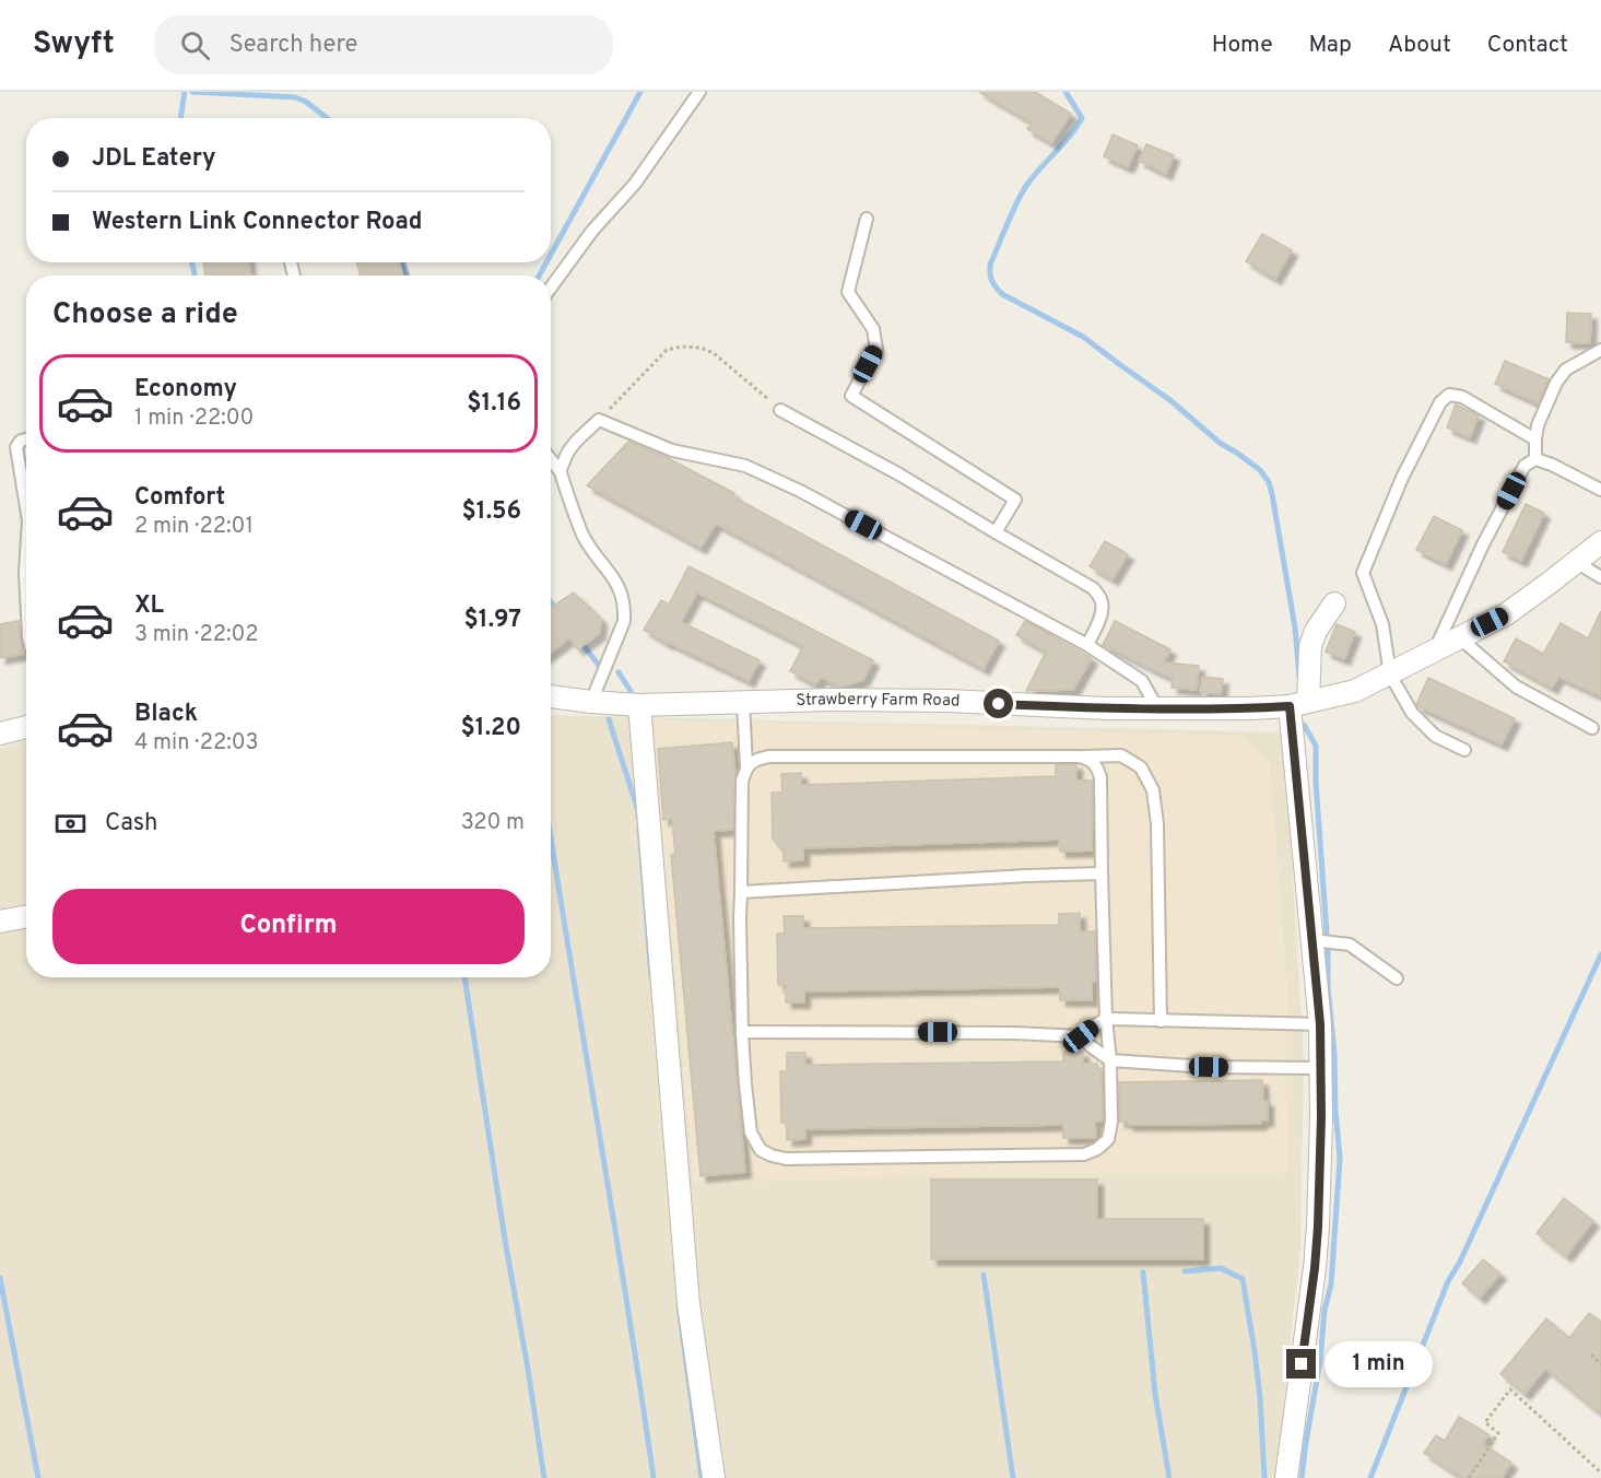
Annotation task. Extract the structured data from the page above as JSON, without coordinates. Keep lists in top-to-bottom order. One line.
{"streets":{"street":["Strawberry Farm Road"]},"page":{"header":"Swyft","search":"Search here","nav":["Home","Map","About","Contact"],"banner":["JDL Eatery","Western Link Connector Road"],"heading":"Choose a ride","list":[{"name":"Economy","note":"1 min · 22:00","value":"$1.16"},{"name":"Comfort","note":"2 min · 22:01","value":"$1.56"},{"name":"XL","note":"3 min · 22:02","value":"$1.97"},{"name":"Black","note":"4 min · 22:03","value":"$1.20"}],"pay":["Cash","320 m"],"buttons":"Confirm","bubble":"1 min"}}
